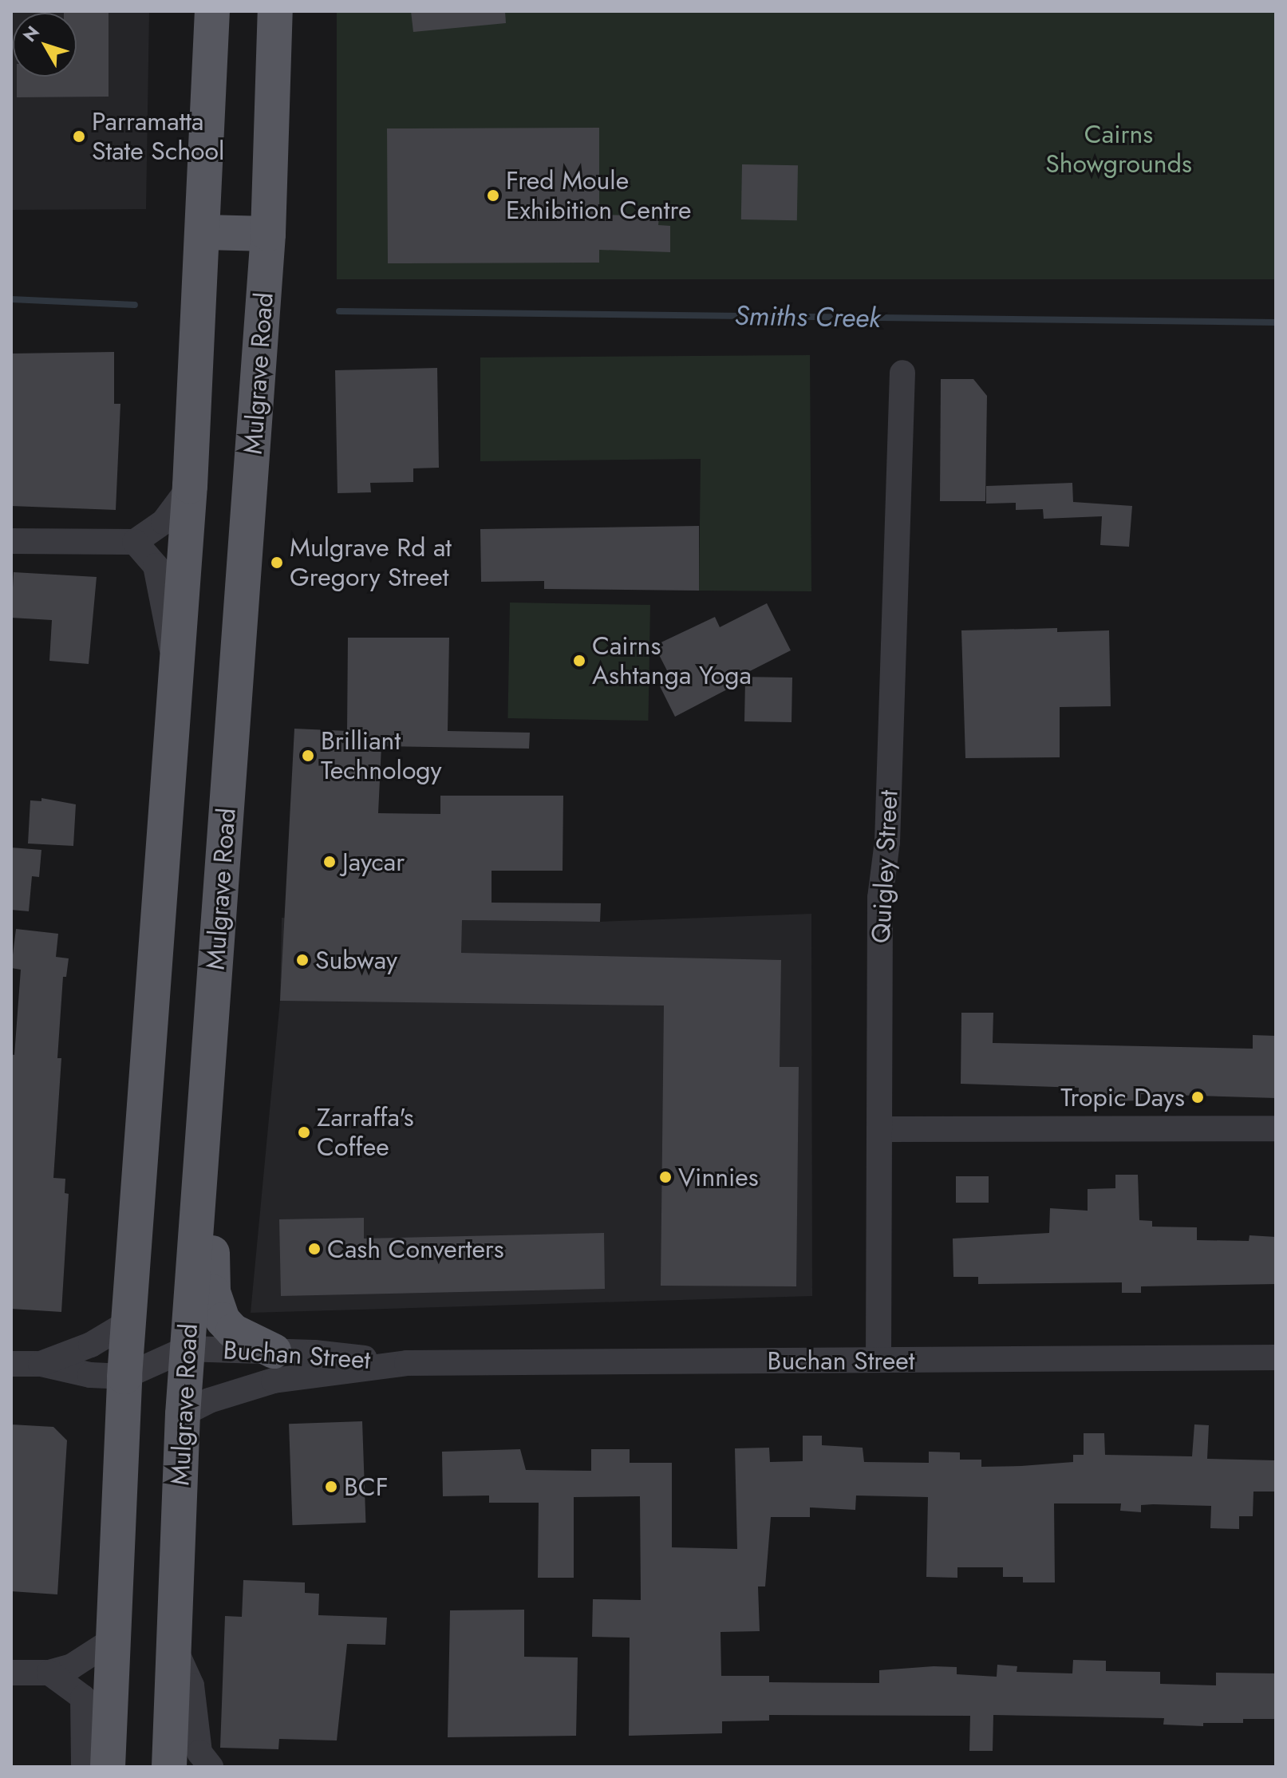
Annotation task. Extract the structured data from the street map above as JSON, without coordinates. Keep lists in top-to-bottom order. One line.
{"streets":{"main road":["Mulgrave Road"],"street":["Quigley Street","Buchan Street"]},"crossings":[["Mulgrave Road","Buchan Street"],["Quigley Street","Buchan Street"]],"water":["Smiths Creek"],"parks":["Cairns Showgrounds"],"places":["Parramatta State School","Fred Moule Exhibition Centre","Mulgrave Rd at Gregory Street","Cairns Ashtanga Yoga","Brilliant Technology","Jaycar","Subway","Tropic Days","Zarraffa's Coffee","Vinnies","Cash Converters","BCF"],"north":"top left"}
